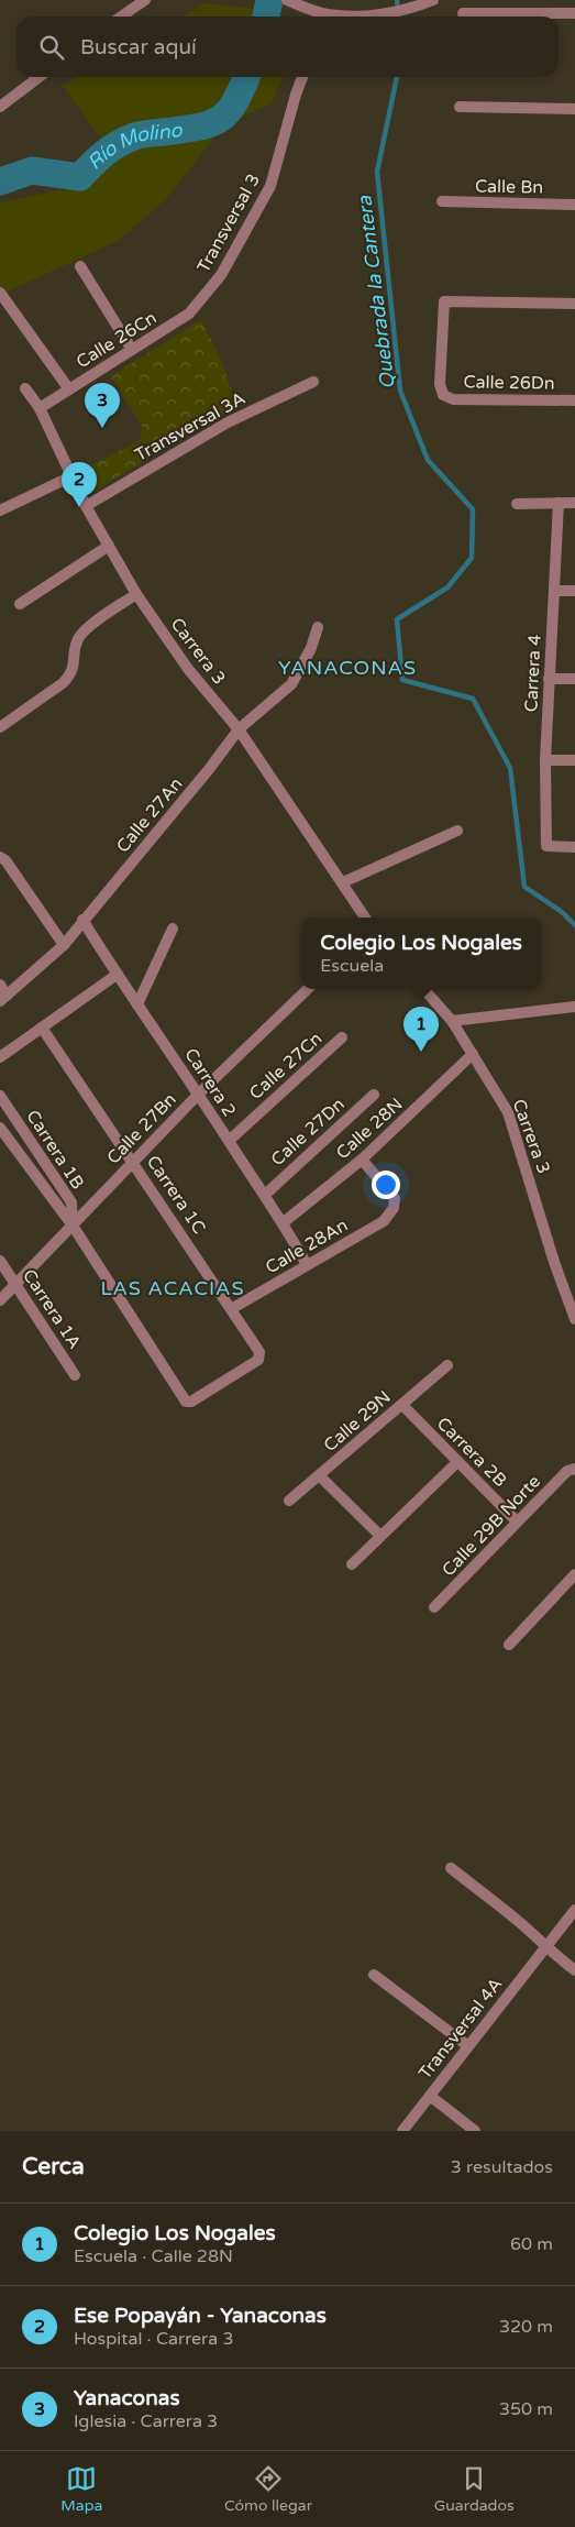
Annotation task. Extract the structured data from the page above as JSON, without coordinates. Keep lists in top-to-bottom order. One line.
{"streets":{"street":["Calle Bn","Transversal 3","Calle 26Cn","Calle 26Dn","Transversal 3A","Carrera 3","Carrera 4","Calle 27An","Calle 27Cn","Carrera 2","Calle 27Bn","Calle 28N","Calle 27Dn","Carrera 1B","Carrera 1C","Calle 28An","Carrera 1A","Calle 29N","Carrera 2B","Calle 29B Norte","Transversal 4A"]},"crossings":[["Transversal 3","Calle 26Cn"],["Calle 26Cn","Carrera 3"],["Transversal 3A","Carrera 3"],["Carrera 3","Calle 27An"],["Carrera 3","Calle 28N"],["Calle 27An","Carrera 2"],["Calle 27Cn","Carrera 2"],["Carrera 2","Calle 27Bn"],["Carrera 2","Calle 28N"],["Carrera 2","Calle 27Dn"],["Carrera 2","Calle 28An"],["Calle 27Bn","Carrera 1B"],["Calle 27Bn","Carrera 1C"],["Calle 27Bn","Carrera 1A"],["Calle 28N","Calle 28An"],["Carrera 1B","Carrera 1C"],["Carrera 1C","Calle 28An"],["Calle 29N","Carrera 2B"],["Carrera 2B","Calle 29B Norte"]],"districts":["YANACONAS","LAS ACACIAS"],"water":["Río Molino","Quebrada la Cantera"],"page":{"search":"Buscar aquí","pins":["3","2","1"],"popup":["Colegio Los Nogales","Escuela"],"heading":["Cerca","3 resultados"],"list":[{"mark":"1","name":"Colegio Los Nogales","note":"Escuela · Calle 28N","value":"60 m"},{"mark":"2","name":"Ese Popayán - Yanaconas","note":"Hospital · Carrera 3","value":"320 m"},{"mark":"3","name":"Yanaconas","note":"Iglesia · Carrera 3","value":"350 m"}],"nav":["Mapa","Cómo llegar","Guardados"]}}
